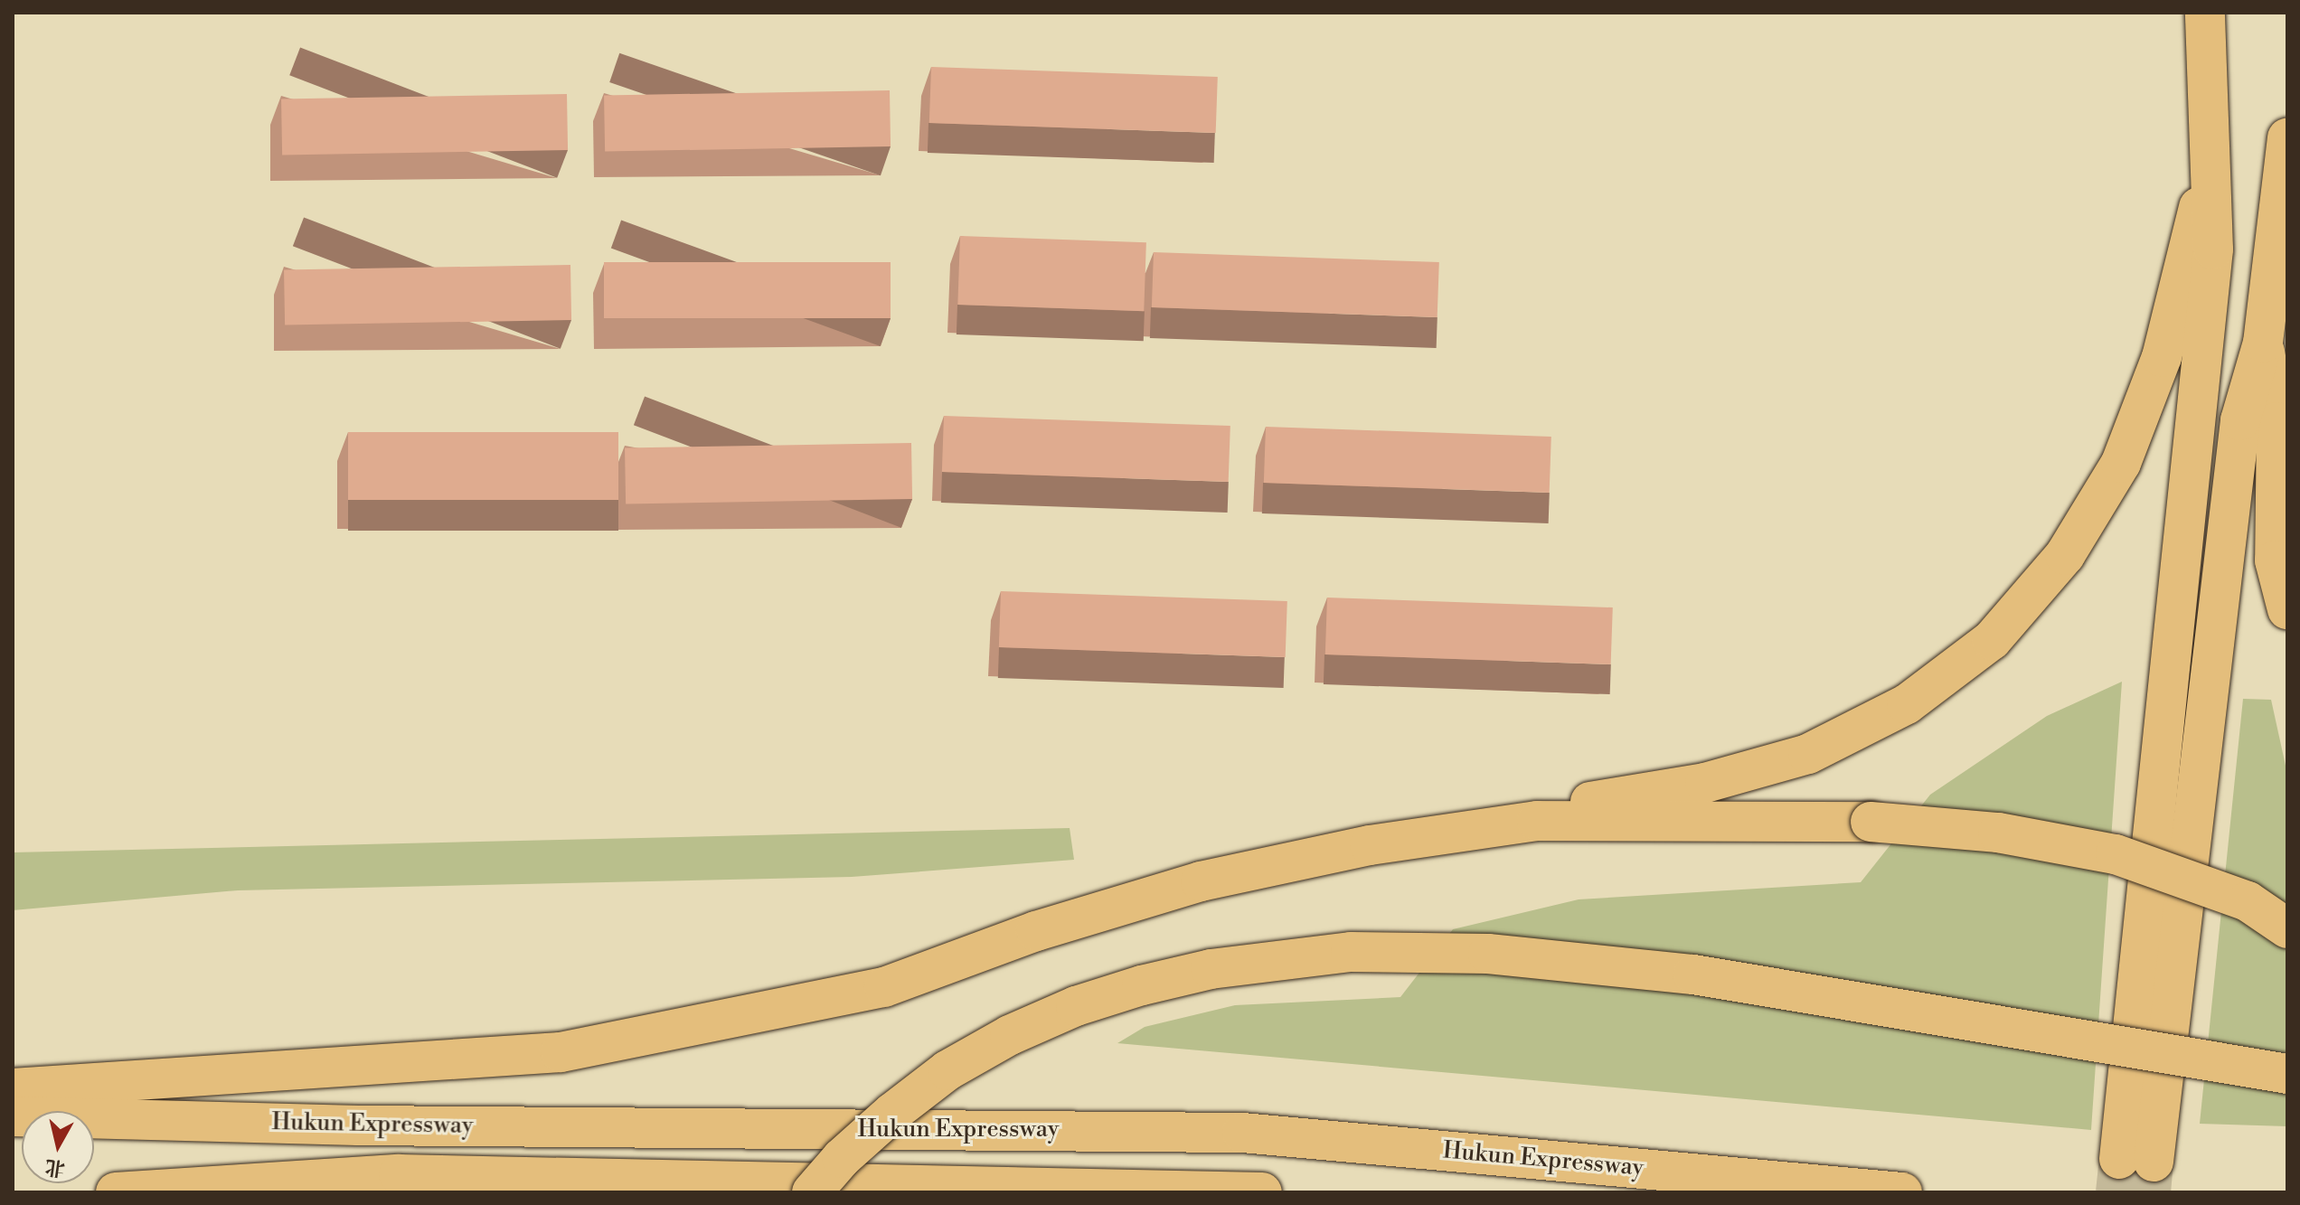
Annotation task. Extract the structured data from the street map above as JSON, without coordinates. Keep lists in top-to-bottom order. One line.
{"streets":{"highway":["Hukun Expressway"]},"north":"bottom"}
